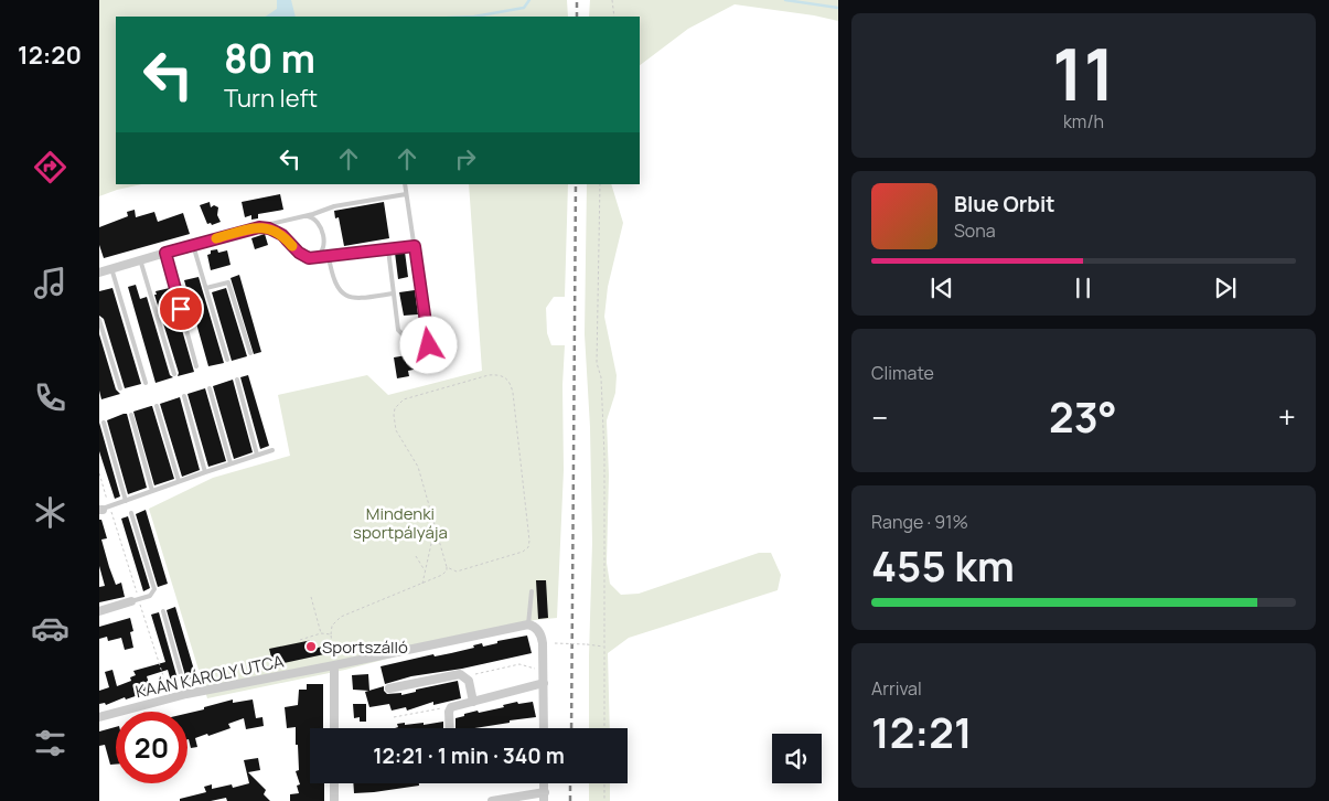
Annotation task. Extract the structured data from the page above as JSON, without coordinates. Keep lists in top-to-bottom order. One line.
{"streets":{"street":["KAÁN KÁROLY UTCA"]},"parks":["Mindenki sportpályája"],"places":["Sportszálló"],"page":{"tabs":"12:20","tile":[["11","km/h"],"Climate",["Range · 91%","455 km"],["Arrival","12:21"]],"turn":["80 m","Turn left"],"song":["Blue Orbit","Sona"],"heat":["−","23°","+"],"limit":"20","trip":"12:21 · 1 min · 340 m"}}
